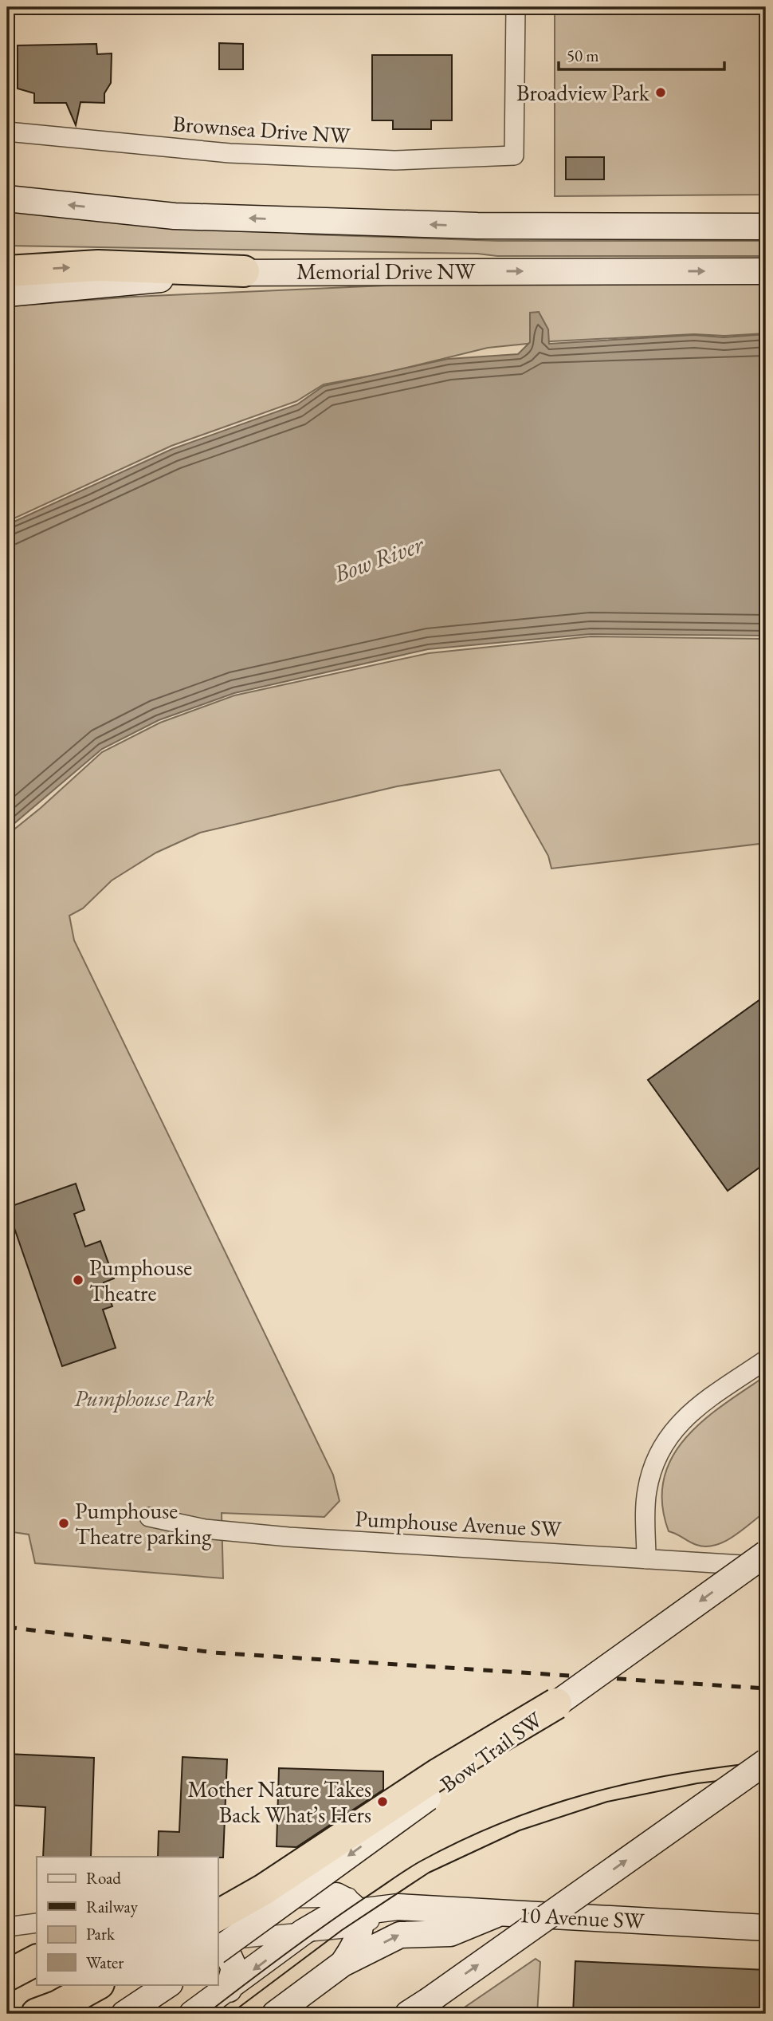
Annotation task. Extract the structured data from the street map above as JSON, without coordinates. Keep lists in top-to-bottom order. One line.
{"streets":{"main road":["Memorial Drive NW","Bow Trail SW","10 Avenue SW"],"street":["Brownsea Drive NW","Pumphouse Avenue SW"]},"water":["Bow River"],"parks":["Pumphouse Park"],"places":["Broadview Park","Pumphouse Theatre","Pumphouse Theatre parking","Mother Nature Takes Back What’s Hers"],"legend":["Road","Railway","Park","Water"],"scale_bar":"50 m"}
